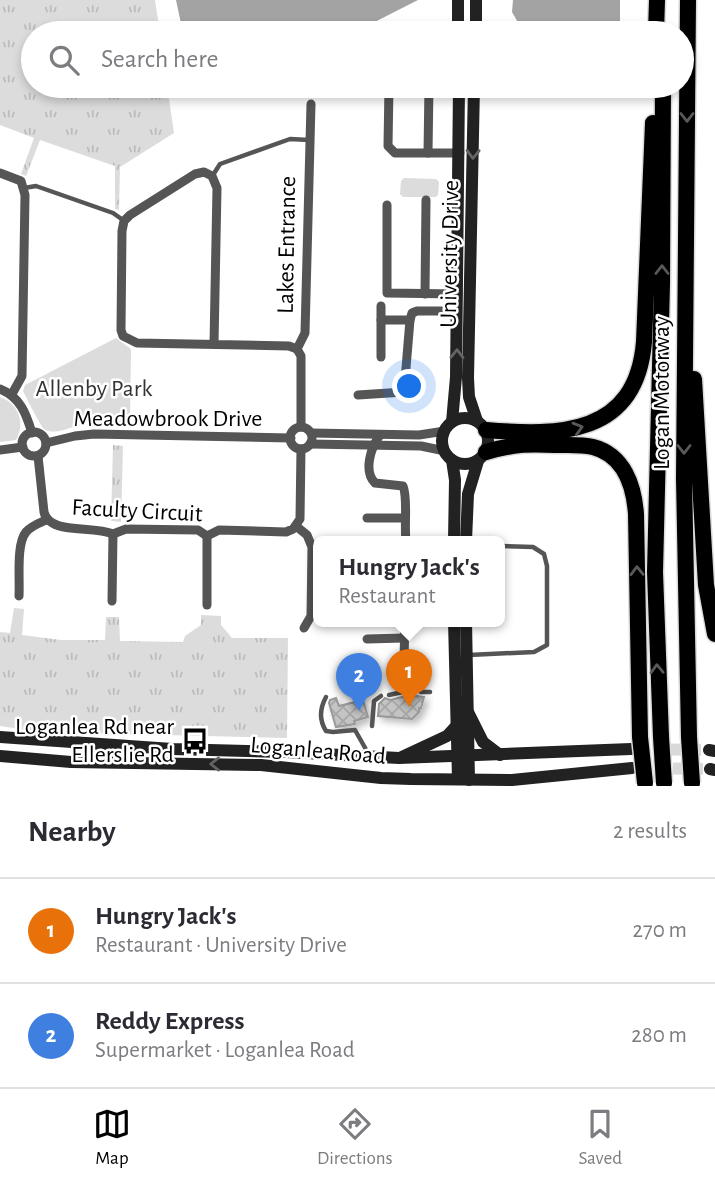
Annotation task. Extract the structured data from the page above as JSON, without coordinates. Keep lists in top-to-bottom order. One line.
{"streets":{"highway":["Logan Motorway"],"main road":["University Drive","Loganlea Road"],"street":["Lakes Entrance","Meadowbrook Drive","Faculty Circuit"]},"crossings":[["Lakes Entrance","Meadowbrook Drive"],["Meadowbrook Drive","Faculty Circuit"]],"parks":["Allenby Park"],"places":{"bus stop":["Loganlea Rd near Ellerslie Rd"]},"page":{"search":"Search here","popup":["Hungry Jack's","Restaurant"],"pins":["1","2"],"heading":["Nearby","2 results"],"list":[{"mark":"1","name":"Hungry Jack's","note":"Restaurant · University Drive","value":"270 m"},{"mark":"2","name":"Reddy Express","note":"Supermarket · Loganlea Road","value":"280 m"}],"nav":["Map","Directions","Saved"]}}
